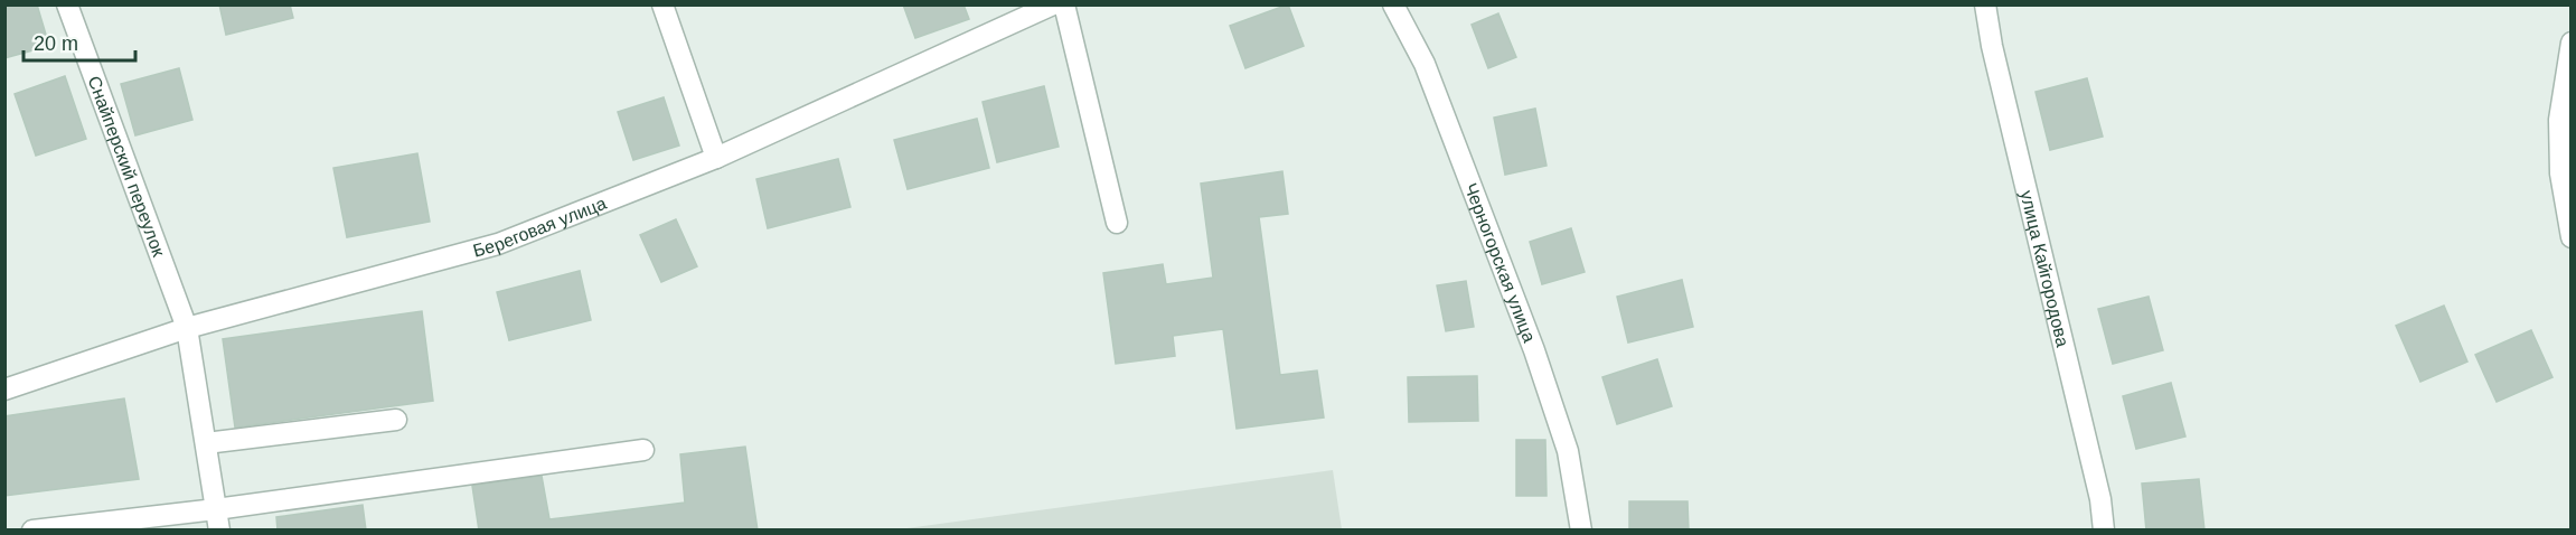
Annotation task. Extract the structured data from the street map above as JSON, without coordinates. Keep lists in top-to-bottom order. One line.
{"streets":{"street":["Снайперский переулок","Береговая улица","Черногорская улица","улица Кайгородова"]},"crossings":[["Снайперский переулок","Береговая улица"]],"scale_bar":"20 m"}
